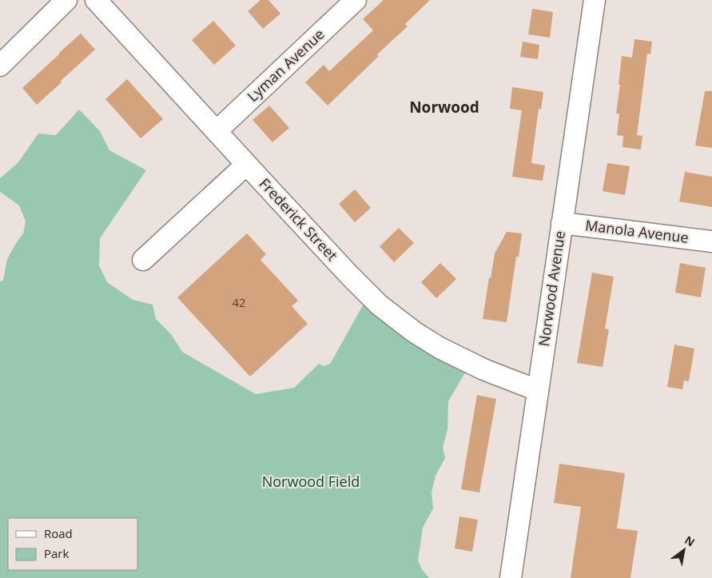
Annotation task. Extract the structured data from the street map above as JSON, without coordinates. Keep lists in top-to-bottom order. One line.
{"streets":{"street":["Lyman Avenue","Frederick Street","Manola Avenue","Norwood Avenue"]},"crossings":[["Lyman Avenue","Frederick Street"],["Frederick Street","Norwood Avenue"],["Manola Avenue","Norwood Avenue"]],"districts":["Norwood"],"parks":["Norwood Field"],"house_numbers":["42"],"legend":["Road","Park"],"north":"top right"}
